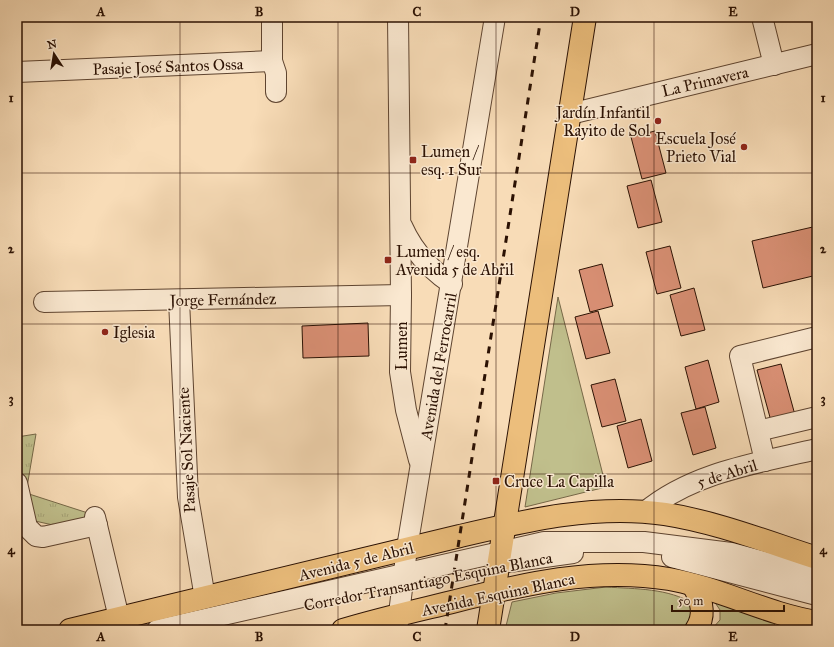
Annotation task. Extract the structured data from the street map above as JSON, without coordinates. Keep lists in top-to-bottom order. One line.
{"streets":{"main road":["Avenida 5 de Abril","Avenida Esquina Blanca"],"street":["Pasaje José Santos Ossa","La Primavera","Jorge Fernández","Lumen","Avenida del Ferrocarril","Pasaje Sol Naciente","5 de Abril","Corredor Transantiago Esquina Blanca"]},"crossings":[["Jorge Fernández","Lumen"],["Jorge Fernández","Pasaje Sol Naciente"],["Lumen","Avenida del Ferrocarril"],["Avenida del Ferrocarril","Avenida 5 de Abril"],["Pasaje Sol Naciente","Avenida 5 de Abril"],["5 de Abril","Avenida 5 de Abril"]],"places":{"other":["Jardín Infantil Rayito de Sol","Escuela José Prieto Vial","Iglesia"],"transit":["Lumen / esq. 1 Sur","Lumen / esq. Avenida 5 de Abril","Cruce La Capilla"]},"scale_bar":"50 m","north":"top","grid":{"columns":["A","B","C","D","E"],"rows":["1","2","3","4"]}}
